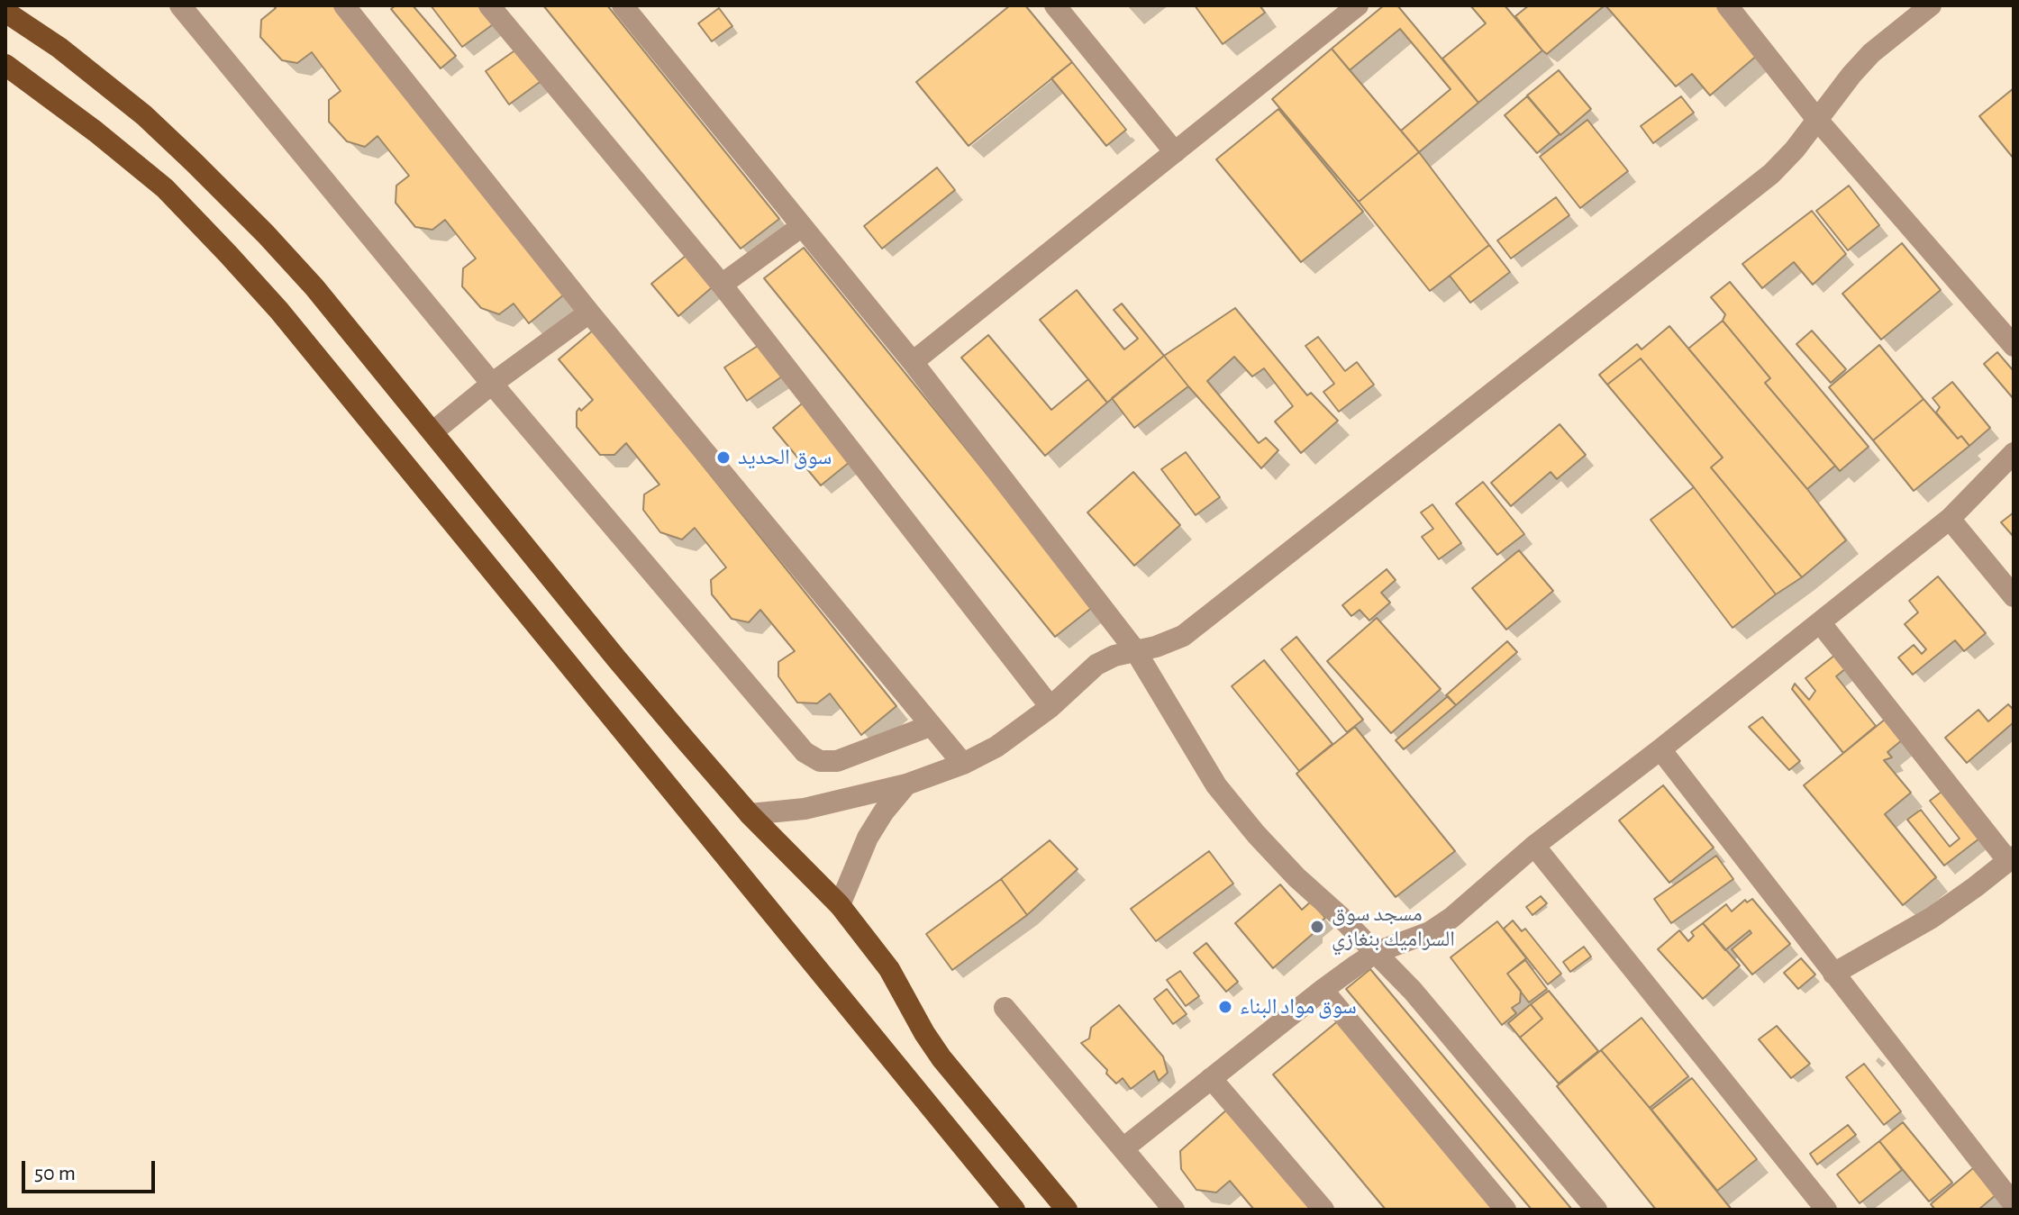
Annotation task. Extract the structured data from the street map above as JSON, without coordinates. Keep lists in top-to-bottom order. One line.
{"places":["سوق الحديد","مسجد سوق السراميك بنغازي","سوق مواد البناء"],"scale_bar":"50 m"}
